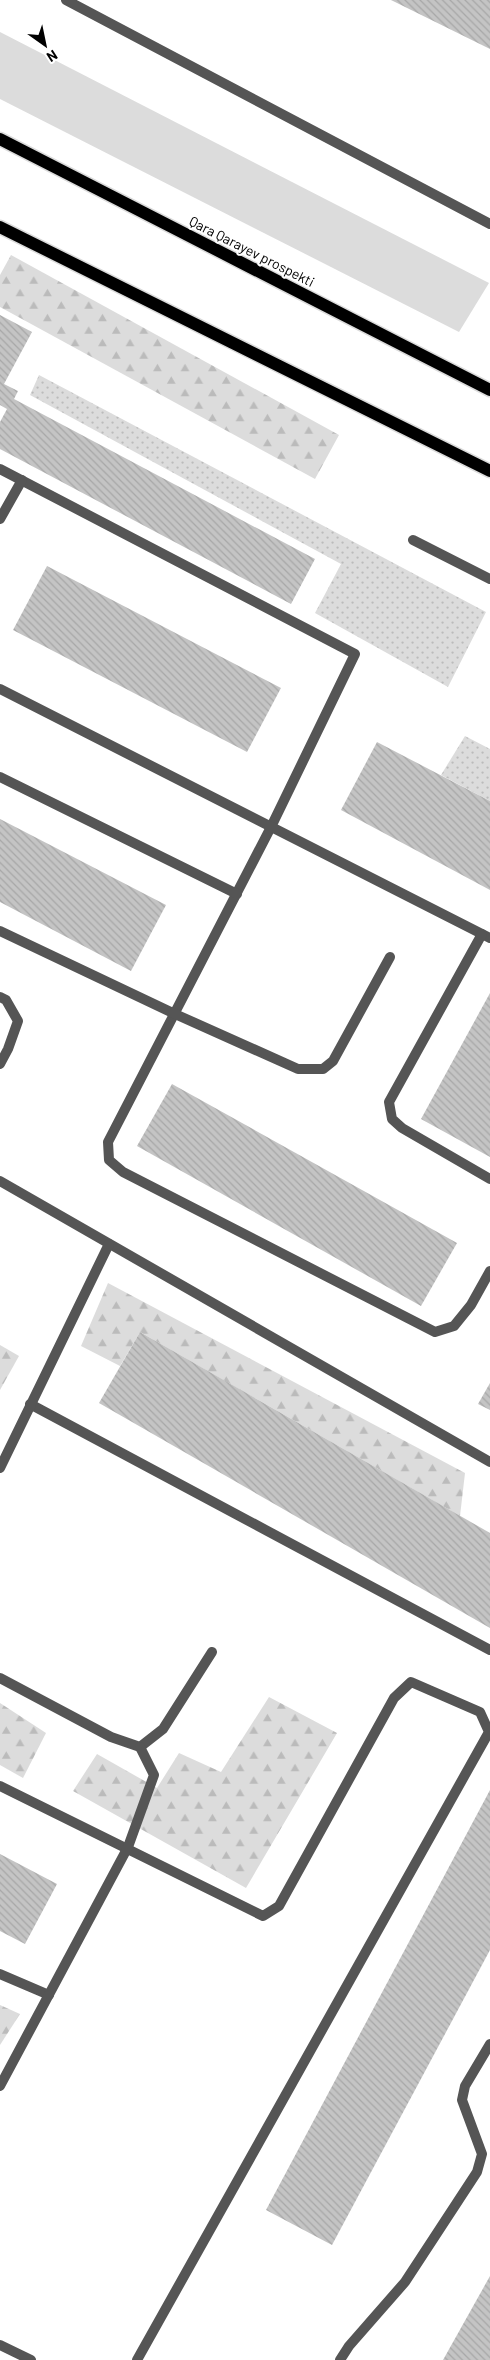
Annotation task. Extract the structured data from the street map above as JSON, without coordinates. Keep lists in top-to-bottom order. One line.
{"streets":{"main road":["Qara Qarayev prospekti"]},"north":"bottom right"}
